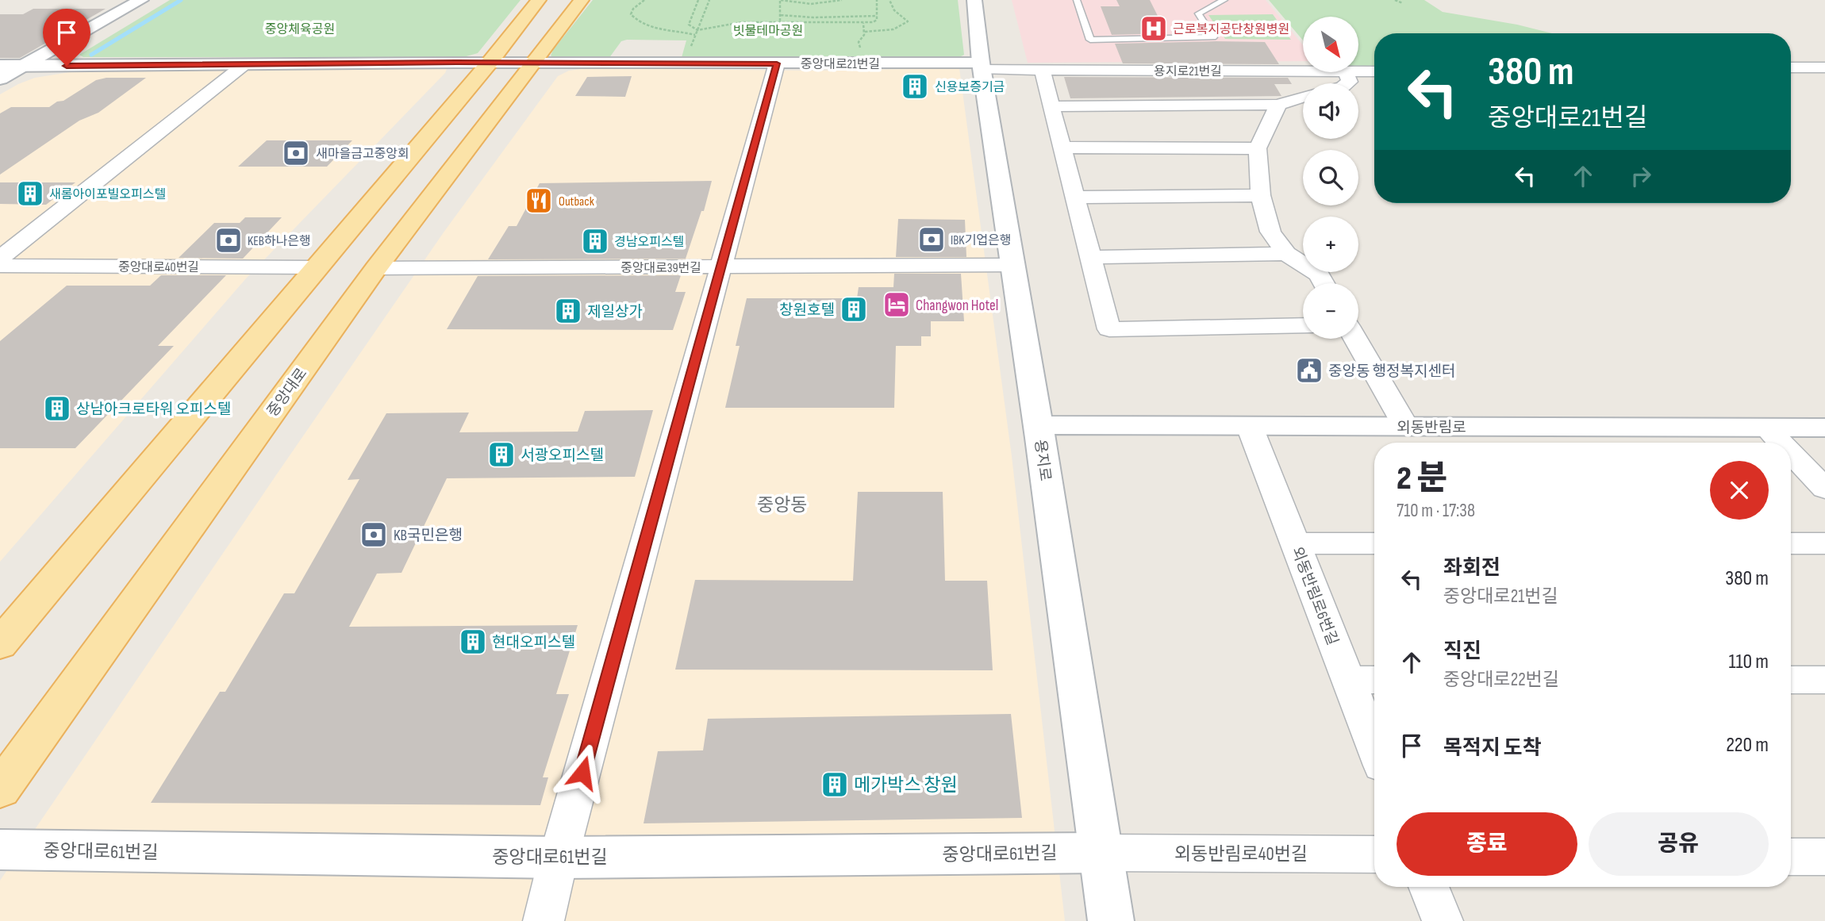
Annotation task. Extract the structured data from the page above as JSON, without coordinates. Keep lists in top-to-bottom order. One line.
{"streets":{"main road":["중앙대로21번길","중앙대로","외동반림로","용지로","중앙대로61번길"],"street":["용지로21번길","중앙대로40번길","중앙대로39번길","외동반림로6번길","외동반림로40번길"]},"crossings":[["중앙대로21번길","용지로21번길"],["중앙대로21번길","중앙대로"],["중앙대로21번길","용지로"],["용지로21번길","용지로"],["중앙대로39번길","중앙대로"],["중앙대로39번길","용지로"],["외동반림로","용지로"],["외동반림로","외동반림로6번길"],["용지로","중앙대로61번길"],["용지로","외동반림로40번길"],["중앙대로61번길","외동반림로40번길"]],"districts":["중앙동"],"parks":["중앙체육공원","빗물테마공원"],"places":{"hospital":["근로복지공단창원병원"],"building":["신용보증기금","새롬아이포빌오피스텔","경남오피스텔","창원호텔","제일상가","상남아크로타워 오피스텔","서광오피스텔","현대오피스텔","메가박스 창원"],"bank":["새마을금고중앙회","IBK기업은행","KEB하나은행","KB국민은행"],"restaurant":["Outback"],"hotel":["Changwon Hotel"],"public building":["중앙동 행정복지센터"]},"north":"bottom right","page":{"map_buttons":["+","−"],"turn":["380 m","중앙대로21번길"],"heading":["2 분","710 m · 17:38"],"list":[{"name":"좌회전","note":"중앙대로21번길","value":"380 m"},{"name":"직진","note":"중앙대로22번길","value":"110 m"},{"name":"목적지 도착","value":"220 m"}],"buttons":["종료","공유"]}}
